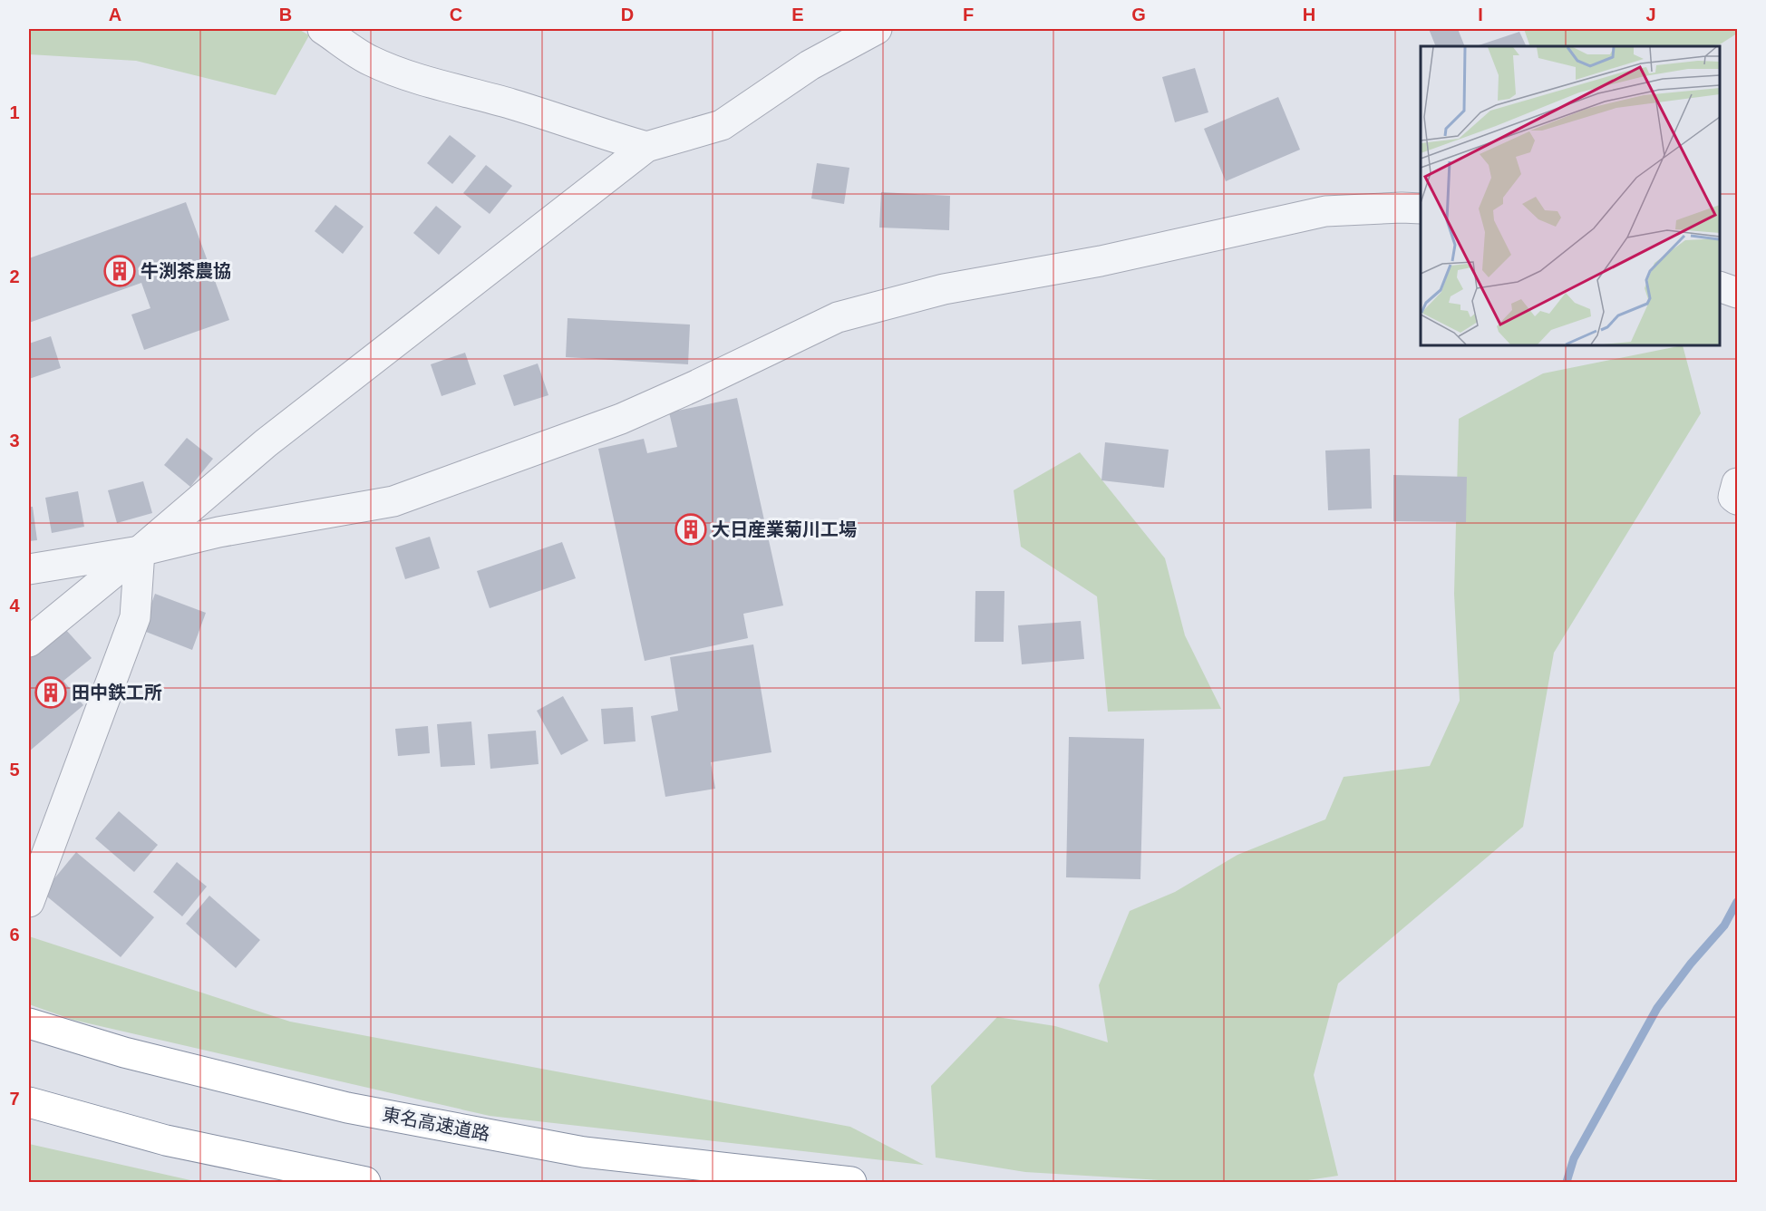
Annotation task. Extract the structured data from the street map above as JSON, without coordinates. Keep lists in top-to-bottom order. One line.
{"streets":{"highway":["東名高速道路"]},"places":{"building":["牛渕茶農協","大日産業菊川工場","田中鉄工所"]},"grid":{"columns":["A","B","C","D","E","F","G","H","I","J"],"rows":["1","2","3","4","5","6","7"]}}
